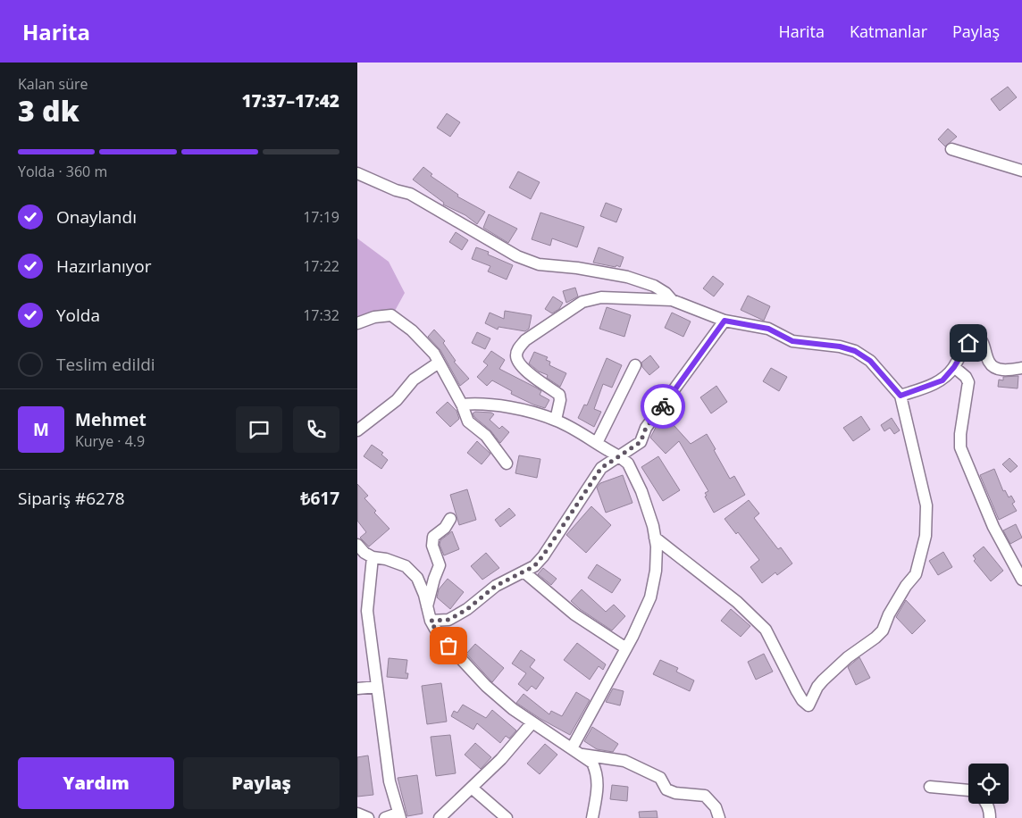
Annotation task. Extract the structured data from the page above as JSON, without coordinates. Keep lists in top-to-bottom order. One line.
{"page":{"header":"Harita","nav":["Harita","Katmanlar","Paylaş"],"heading":["3 dk","Kalan süre","17:37–17:42"],"panel":["Mehmet","Kurye · 4.9","Sipariş #6278","₺617"],"bar":"Yolda · 360 m","list":[["Onaylandı","17:19"],["Hazırlanıyor","17:22"],["Yolda","17:32"],"Teslim edildi"],"round":"M","buttons":["Yardım","Paylaş"]}}
